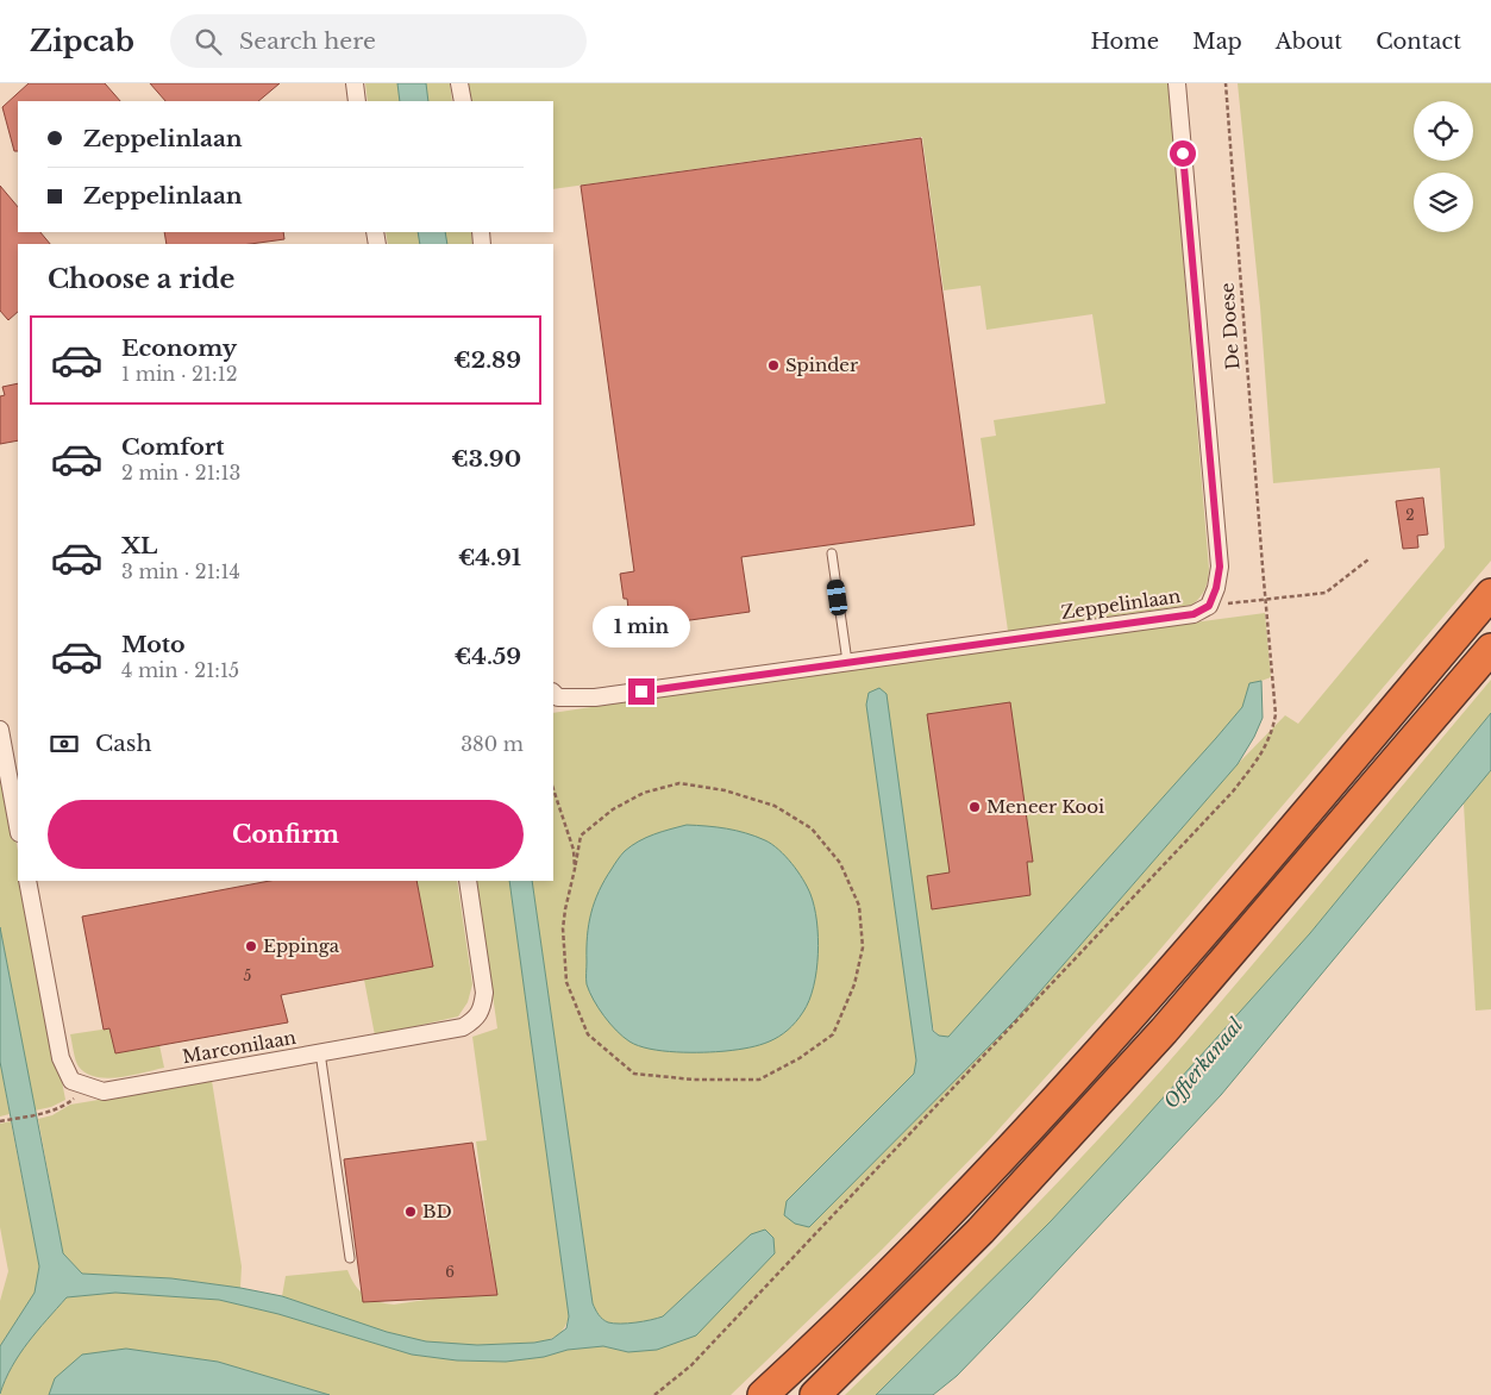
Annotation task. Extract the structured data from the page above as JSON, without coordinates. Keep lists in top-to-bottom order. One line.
{"streets":{"street":["Zeppelinlaan","Marconilaan"],"path":["De Doese"]},"water":["Offierkanaal"],"places":["Spinder","Meneer Kooi","Eppinga","BD"],"house_numbers":["2","5","6"],"page":{"header":"Zipcab","search":"Search here","nav":["Home","Map","About","Contact"],"banner":["Zeppelinlaan","Zeppelinlaan"],"heading":"Choose a ride","list":[{"name":"Economy","note":"1 min · 21:12","value":"€2.89"},{"name":"Comfort","note":"2 min · 21:13","value":"€3.90"},{"name":"XL","note":"3 min · 21:14","value":"€4.91"},{"name":"Moto","note":"4 min · 21:15","value":"€4.59"}],"bubble":"1 min","pay":["Cash","380 m"],"buttons":"Confirm"}}
